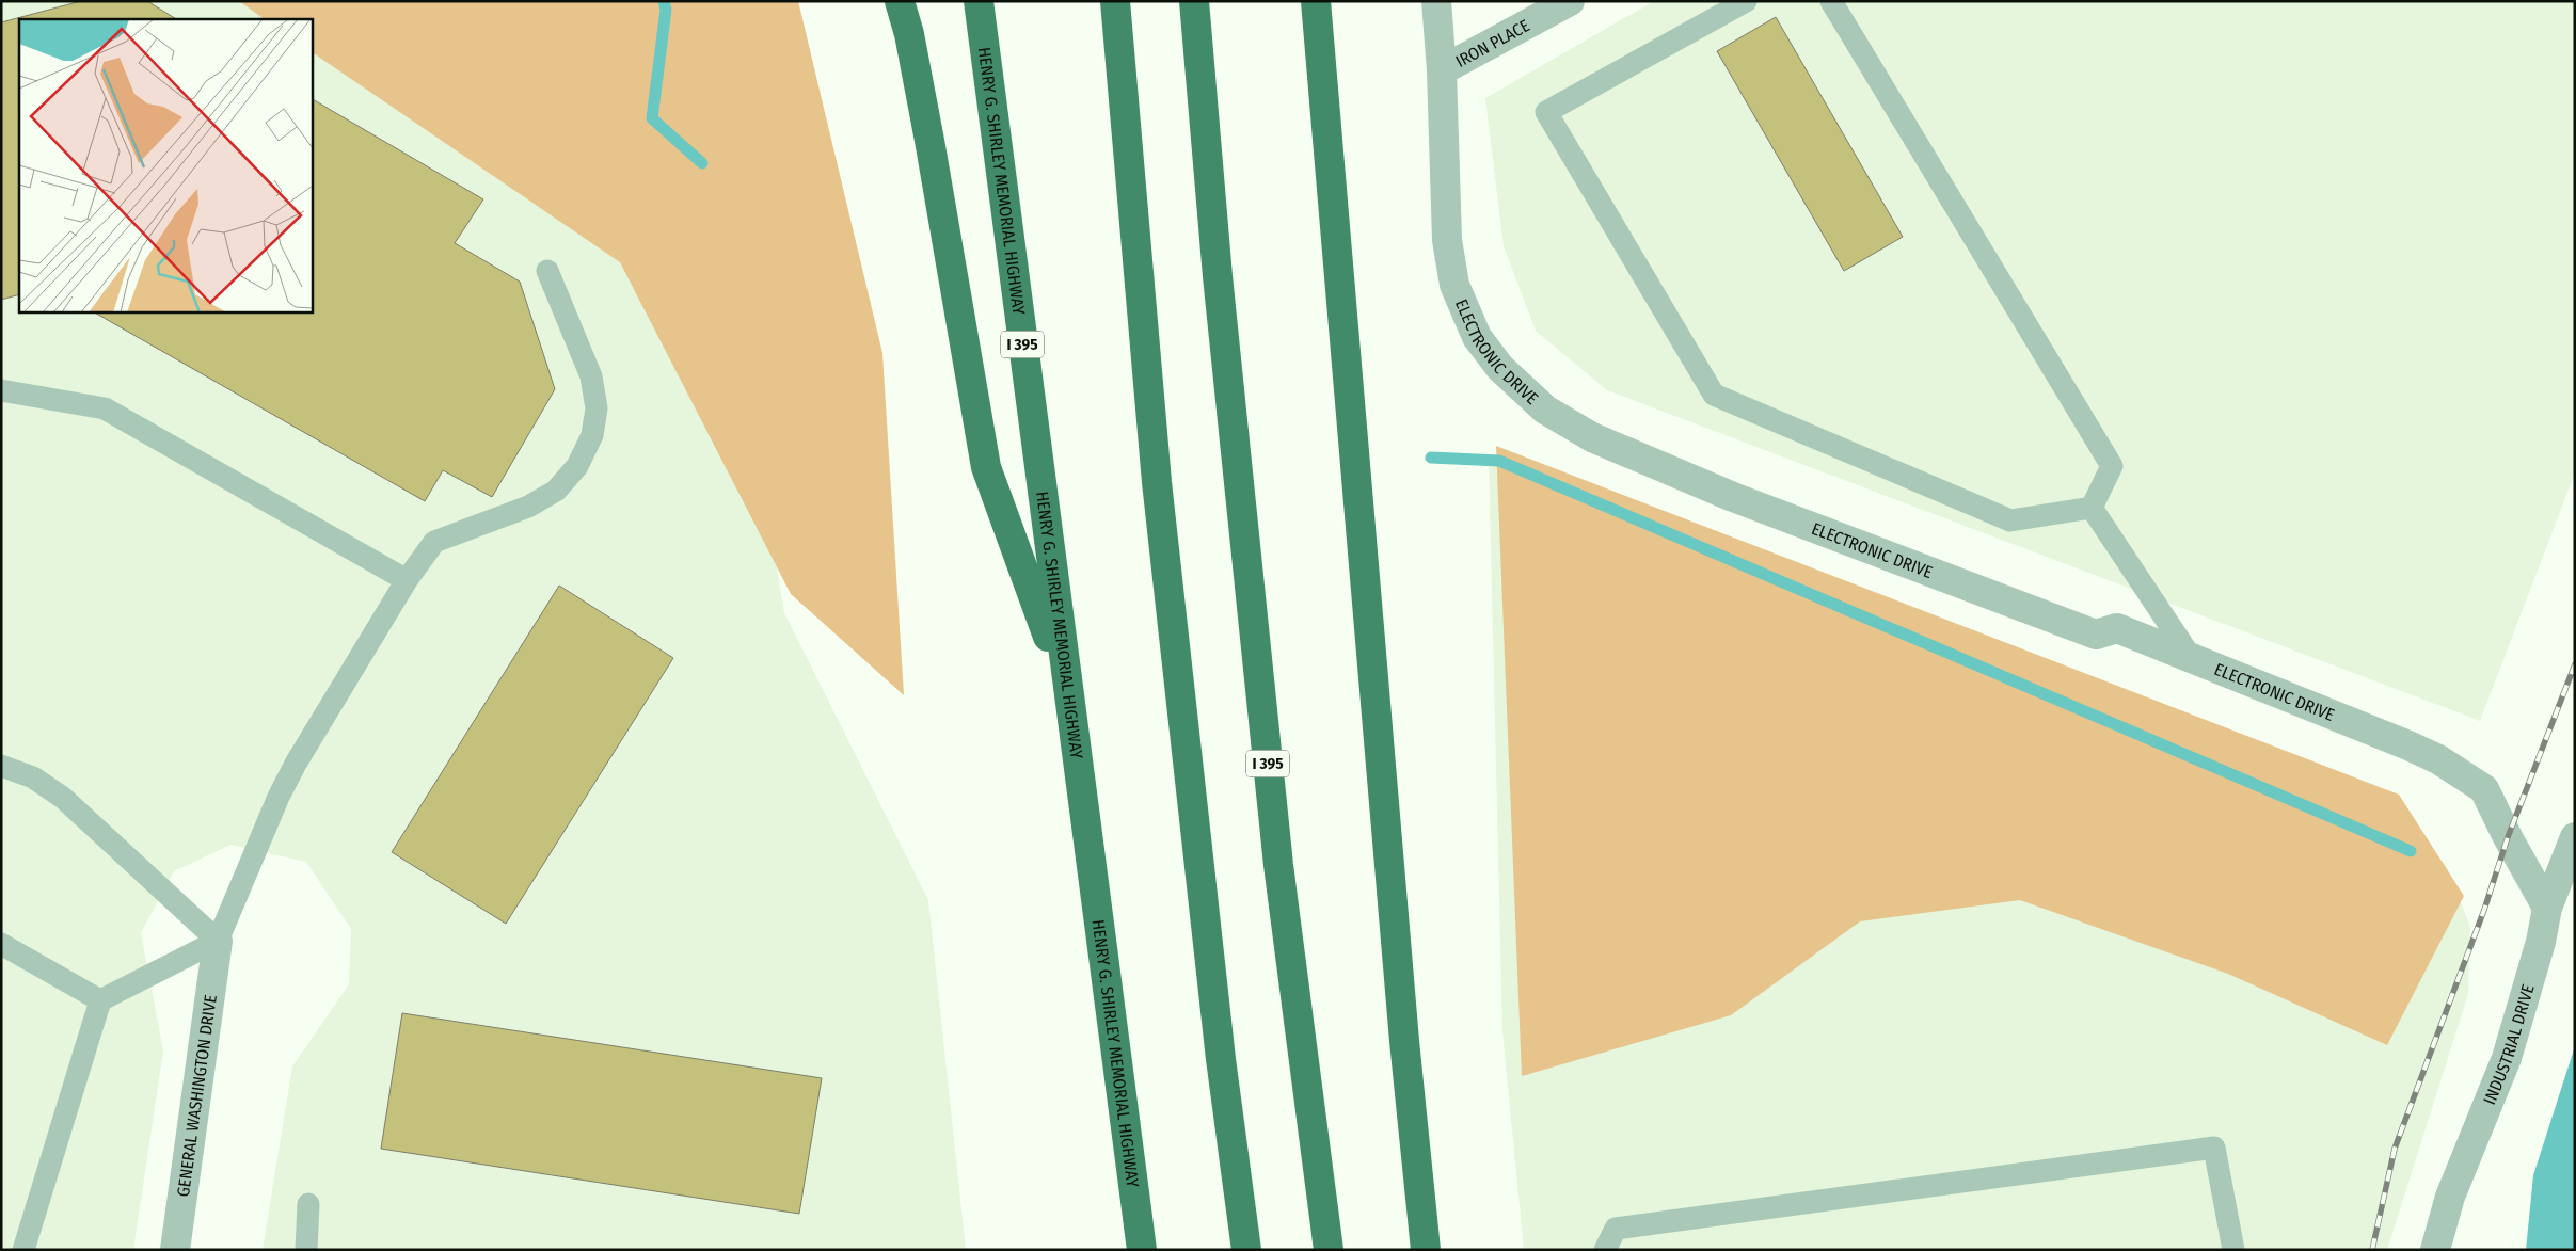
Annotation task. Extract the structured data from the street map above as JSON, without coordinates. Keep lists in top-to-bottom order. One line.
{"streets":{"highway":["HENRY G. SHIRLEY MEMORIAL HIGHWAY","I 395"],"street":["IRON PLACE","ELECTRONIC DRIVE","INDUSTRIAL DRIVE","GENERAL WASHINGTON DRIVE"]},"crossings":[["IRON PLACE","ELECTRONIC DRIVE"],["ELECTRONIC DRIVE","INDUSTRIAL DRIVE"]]}
